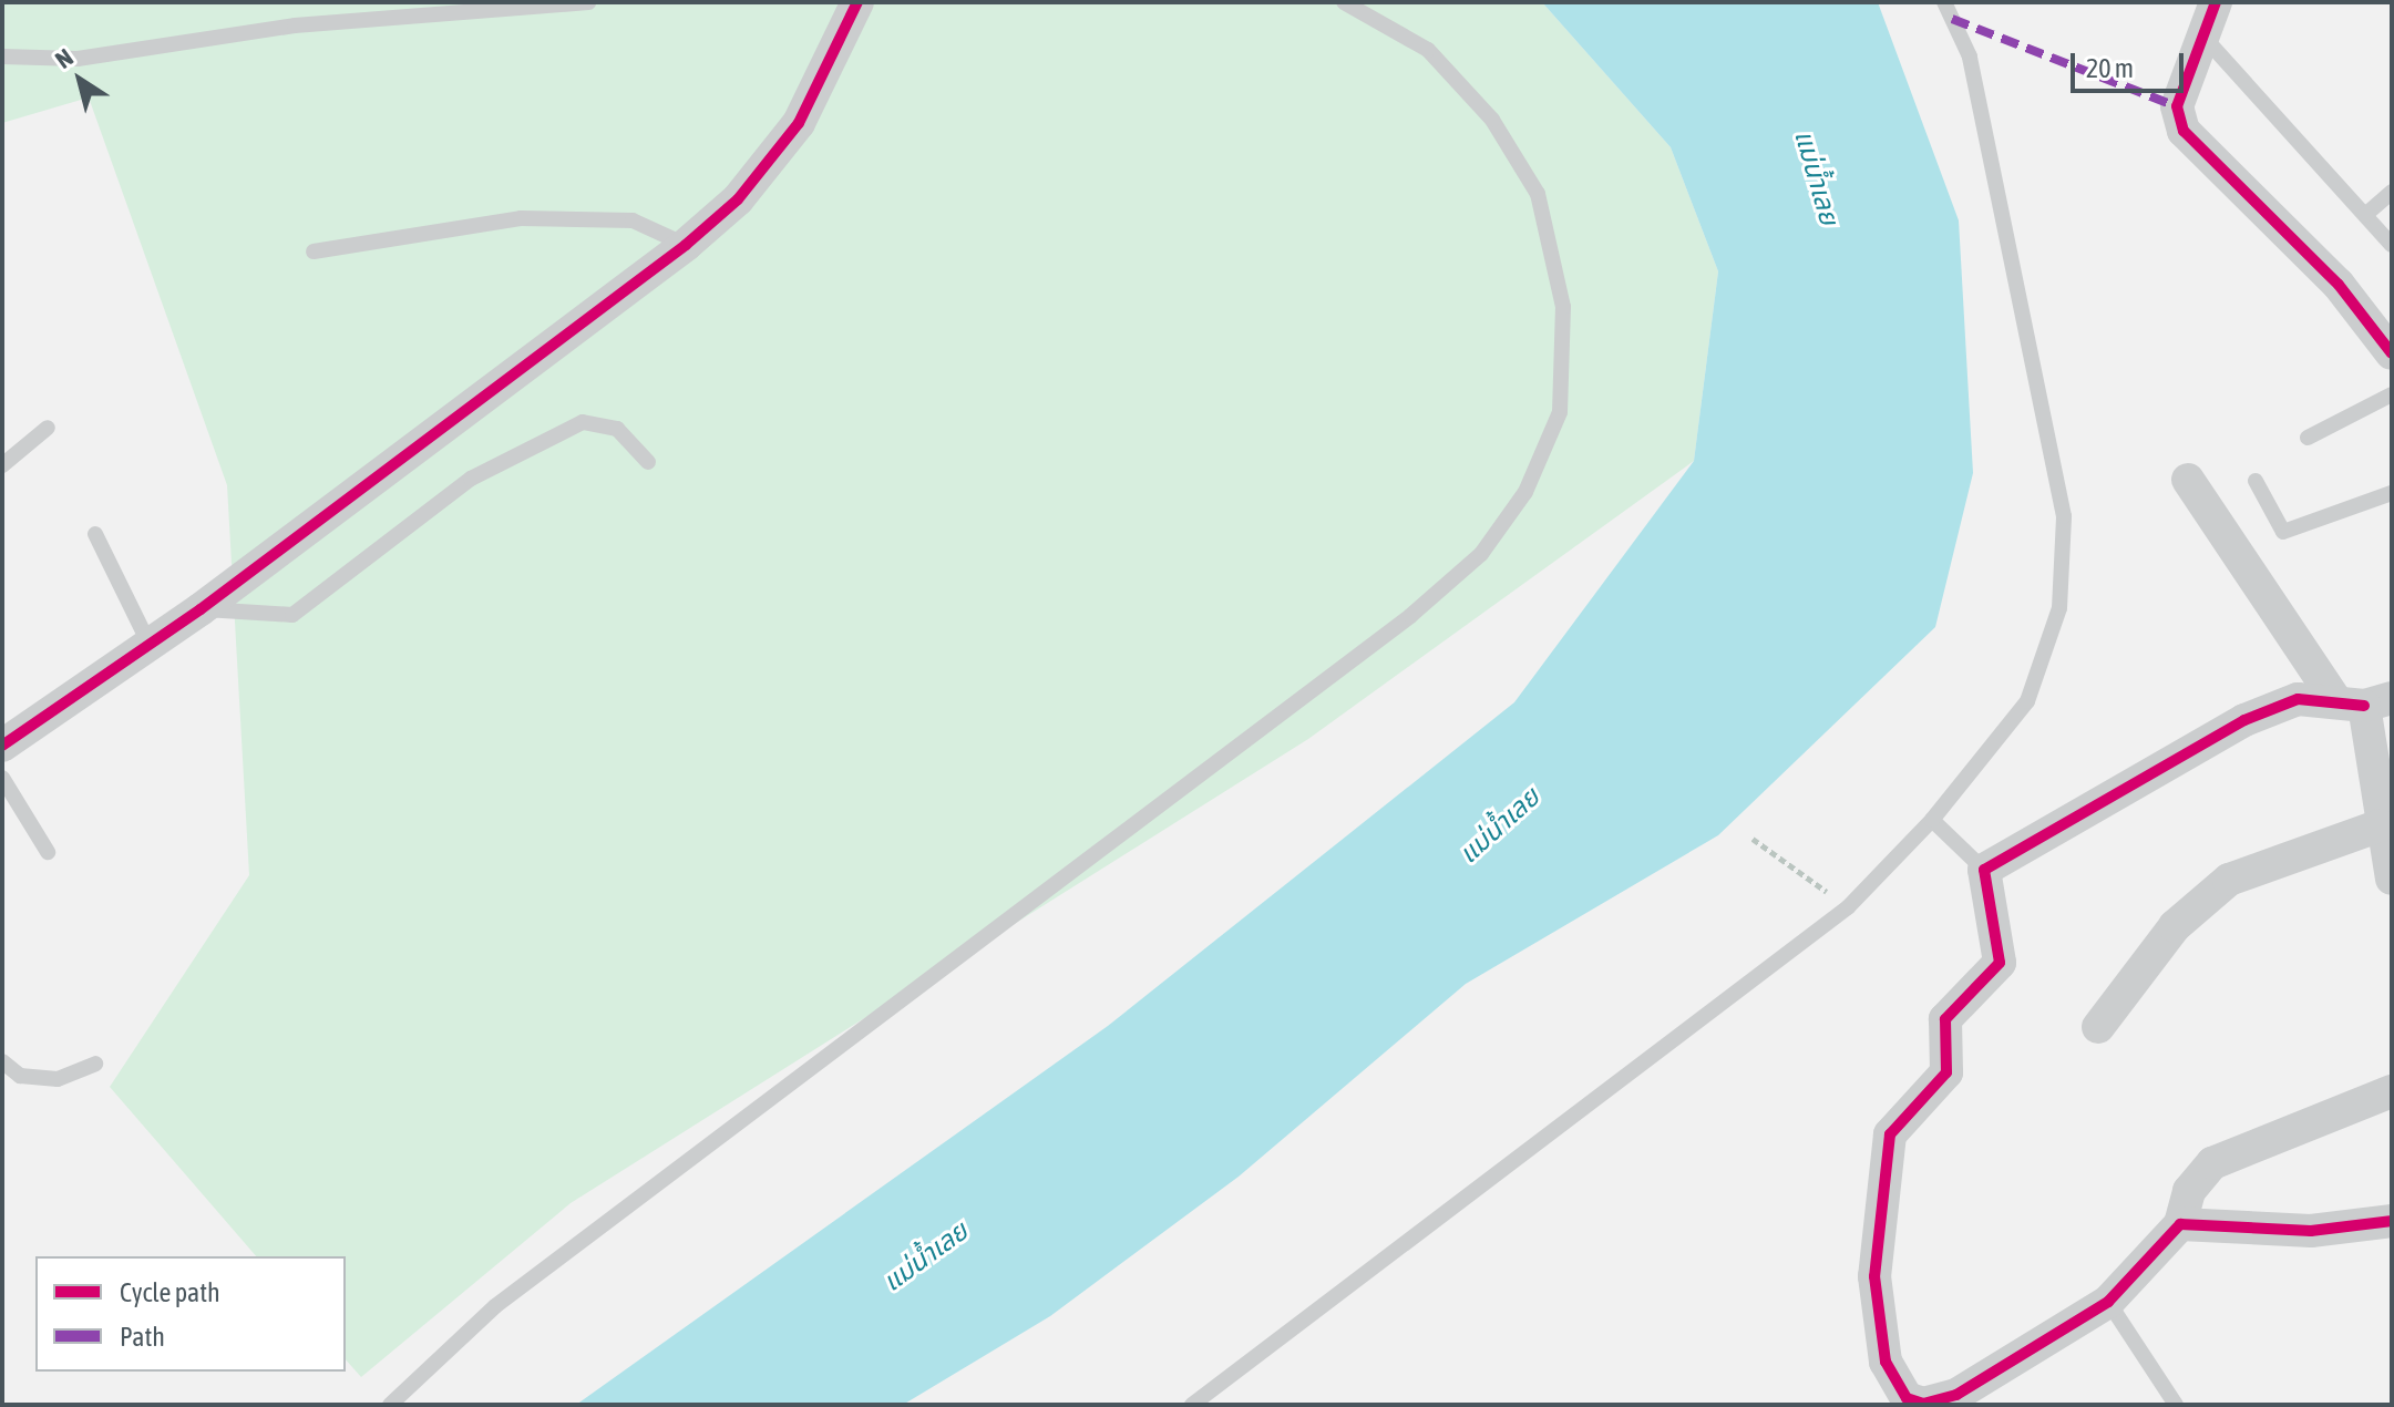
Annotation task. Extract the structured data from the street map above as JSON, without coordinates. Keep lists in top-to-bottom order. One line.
{"water":["แม่น้ำเลย"],"legend":["Cycle path","Path"],"scale_bar":"20 m","north":"top left"}
